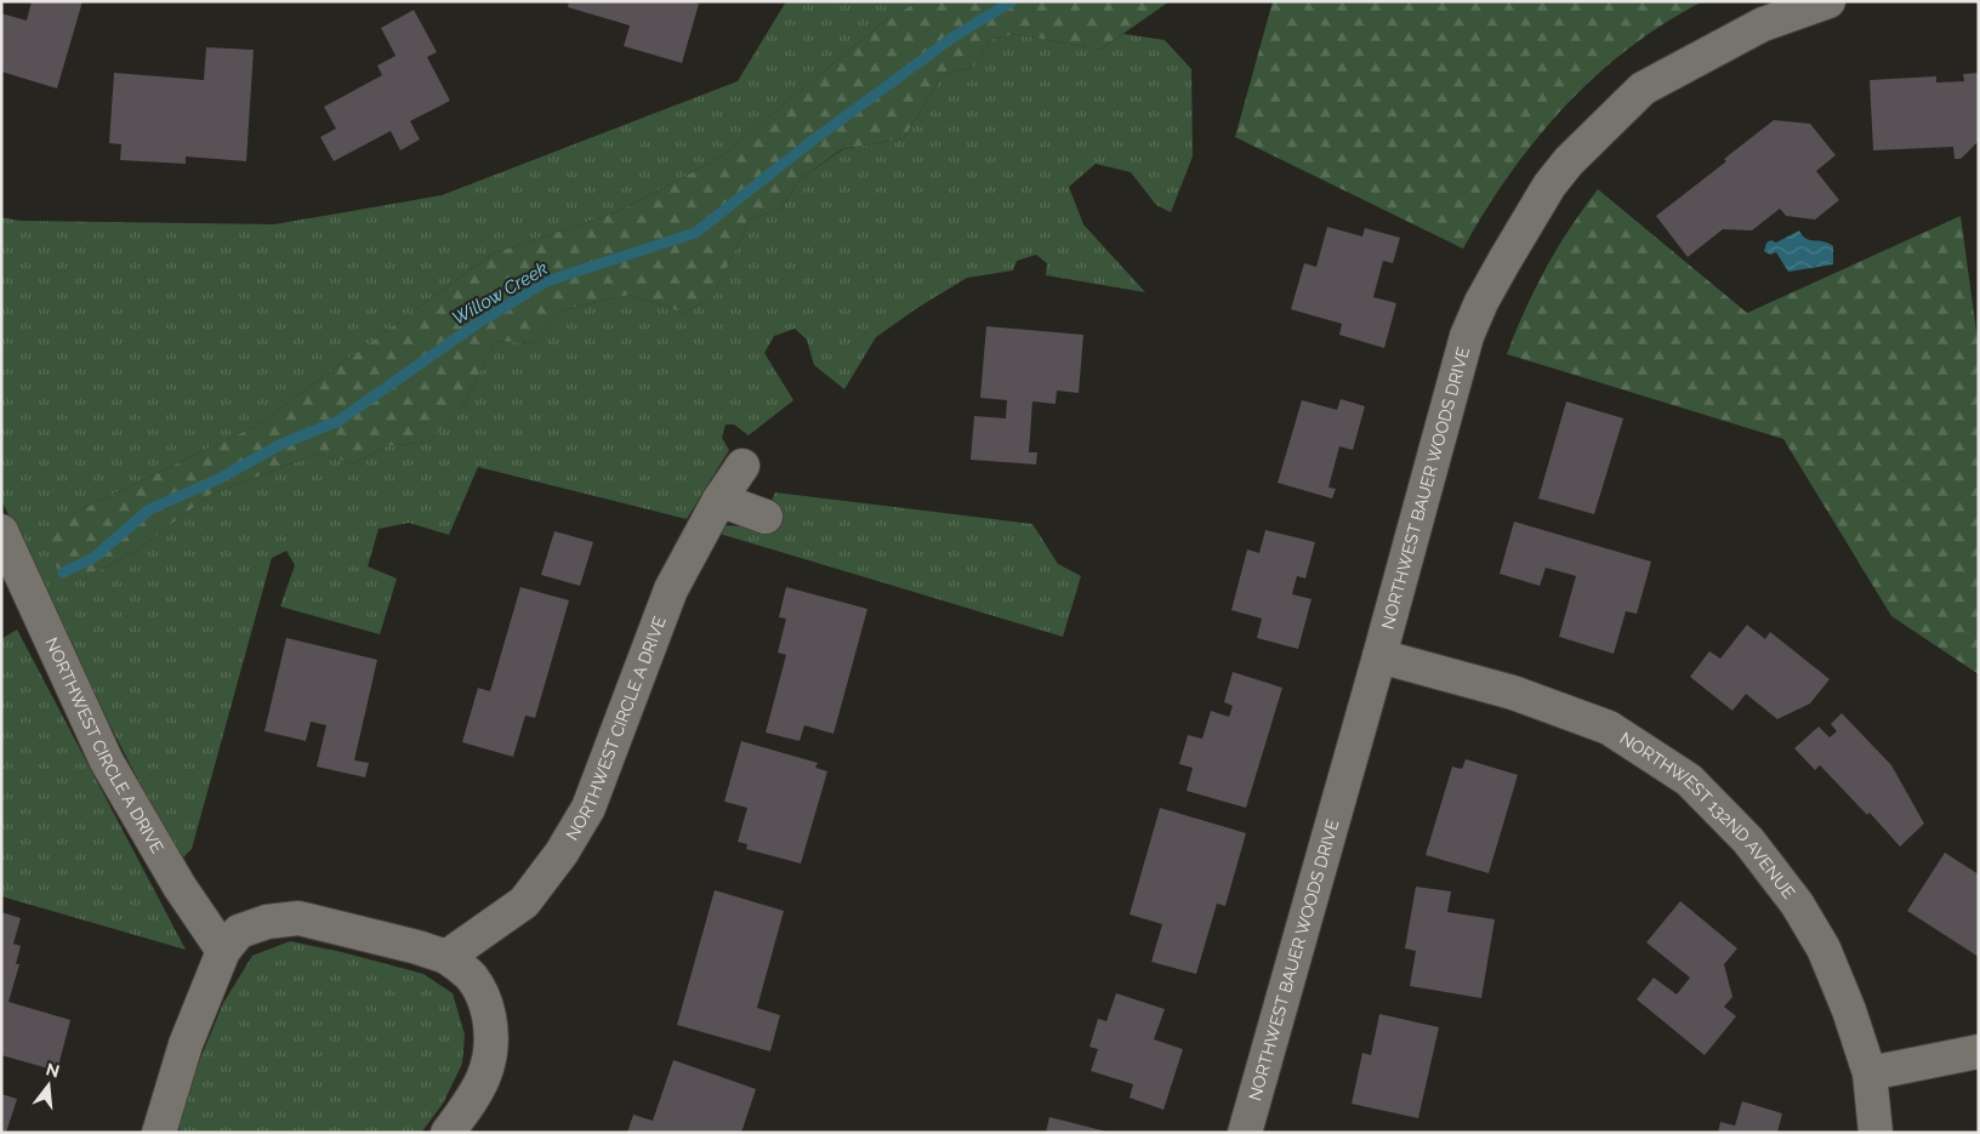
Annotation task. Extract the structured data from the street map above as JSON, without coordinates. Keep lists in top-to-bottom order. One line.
{"streets":{"street":["NORTHWEST BAUER WOODS DRIVE","NORTHWEST CIRCLE A DRIVE","NORTHWEST 132ND AVENUE"]},"crossings":[["NORTHWEST BAUER WOODS DRIVE","NORTHWEST 132ND AVENUE"]],"water":["Willow Creek"],"north":"top"}
